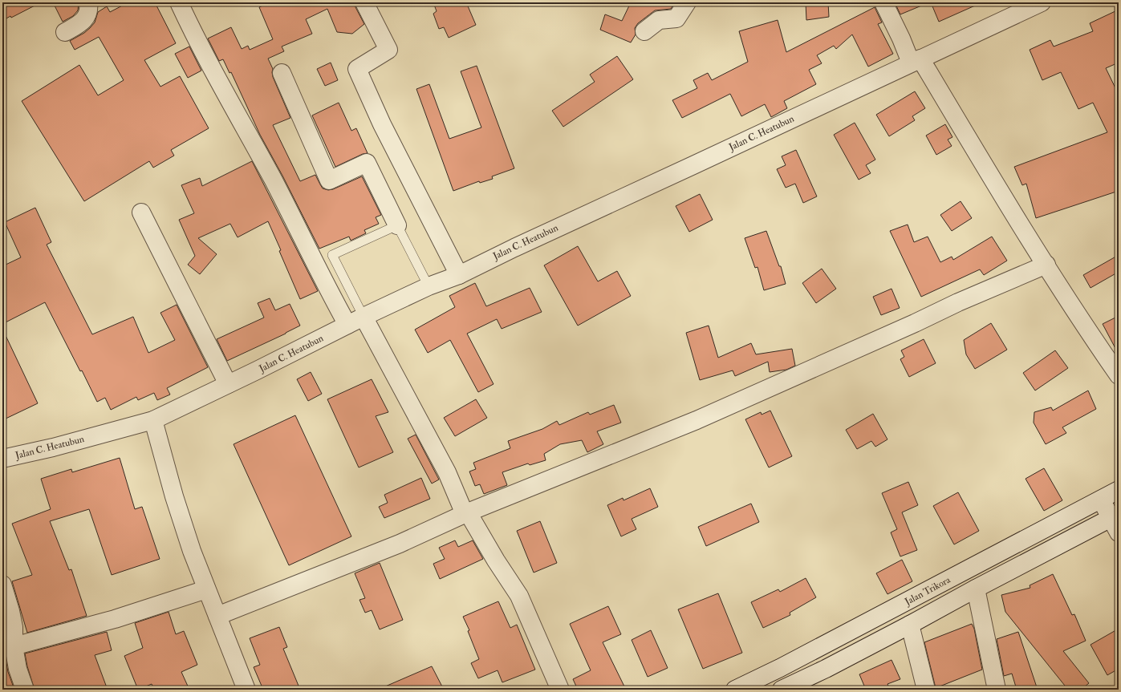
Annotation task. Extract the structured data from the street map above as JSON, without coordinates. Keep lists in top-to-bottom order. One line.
{"streets":{"street":["Jalan C. Heatubun","Jalan Trikora"]}}
